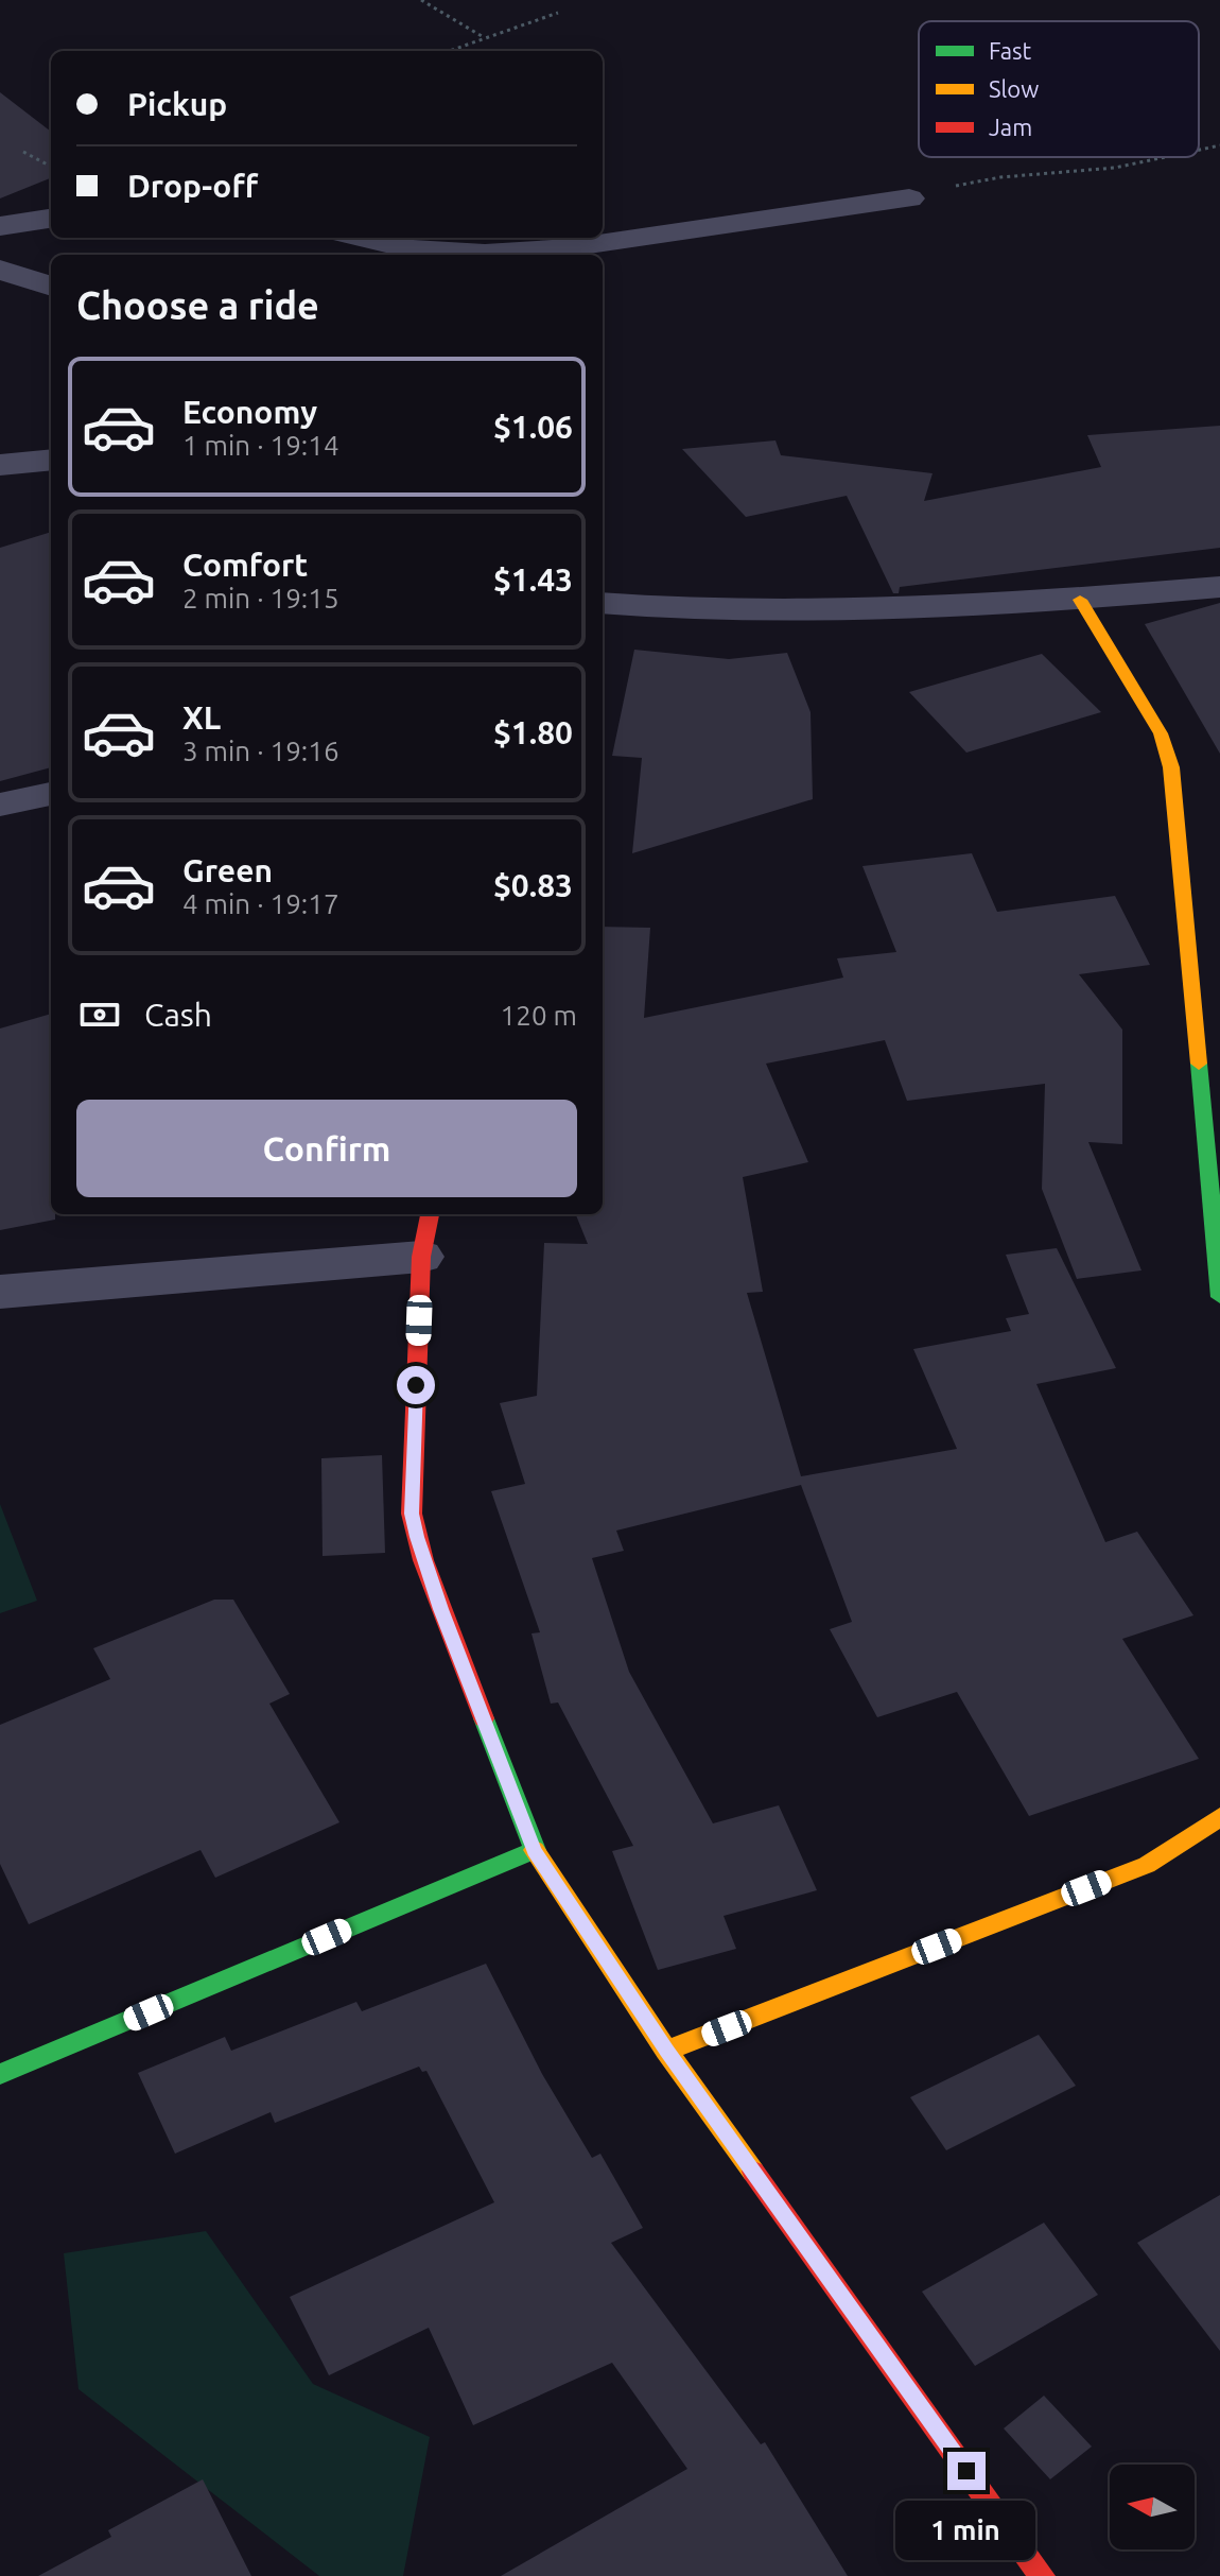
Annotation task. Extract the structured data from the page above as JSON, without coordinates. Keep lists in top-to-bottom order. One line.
{"legend":["Fast","Slow","Jam"],"north":"left","page":{"banner":["Pickup","Drop-off"],"heading":"Choose a ride","list":[{"name":"Economy","note":"1 min · 19:14","value":"$1.06"},{"name":"Comfort","note":"2 min · 19:15","value":"$1.43"},{"name":"XL","note":"3 min · 19:16","value":"$1.80"},{"name":"Green","note":"4 min · 19:17","value":"$0.83"}],"pay":["Cash","120 m"],"buttons":"Confirm","bubble":"1 min"}}
